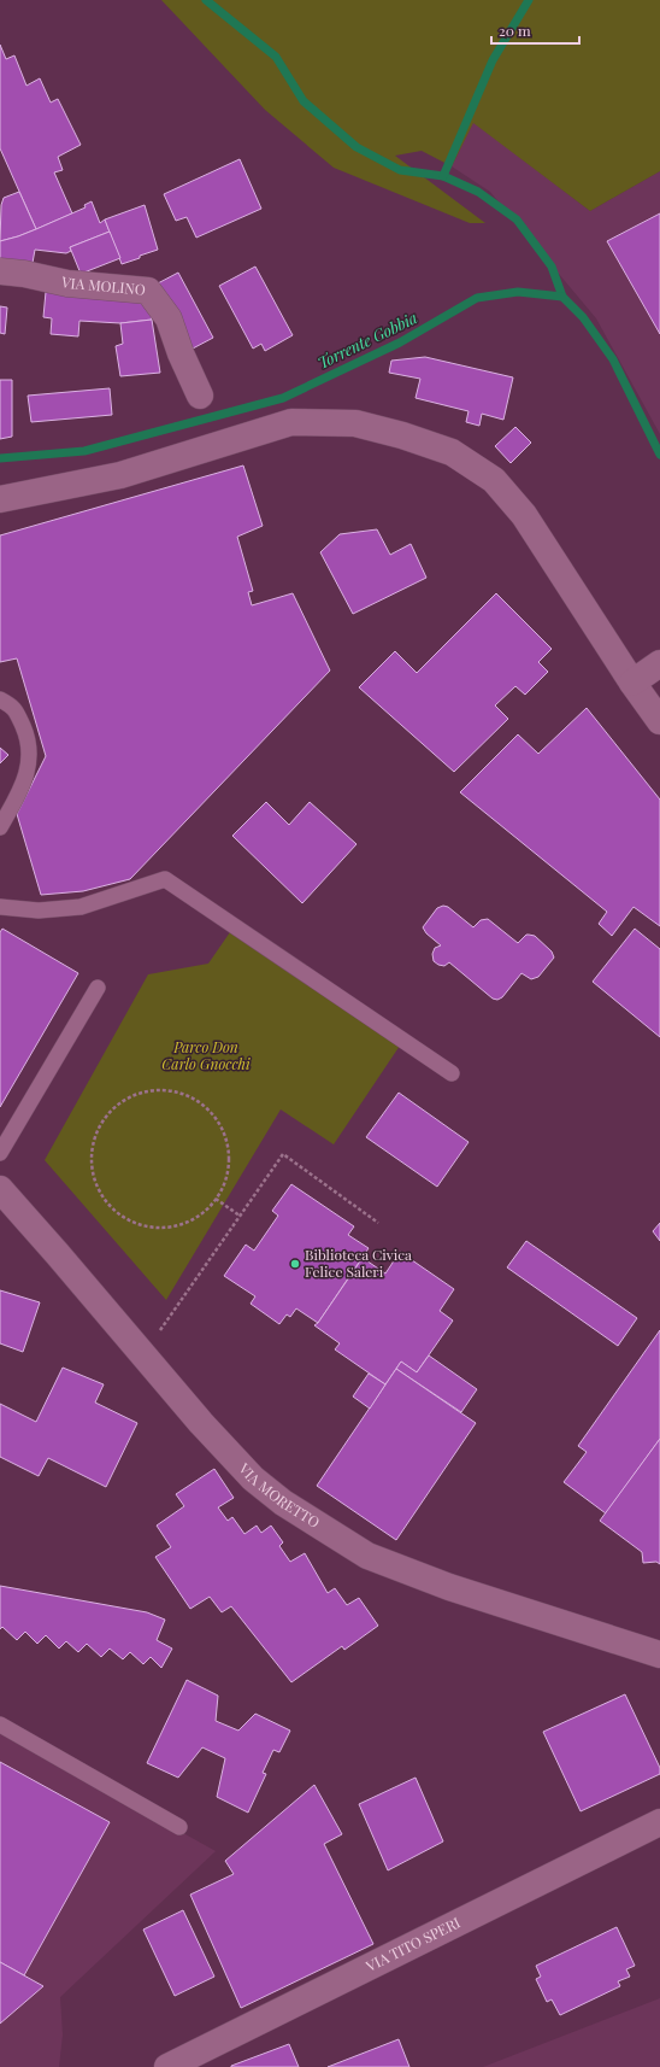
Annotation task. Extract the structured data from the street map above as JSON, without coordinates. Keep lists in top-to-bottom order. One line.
{"streets":{"street":["VIA MOLINO","VIA MORETTO","VIA TITO SPERI"]},"water":["Torrente Gobbia"],"parks":["Parco Don Carlo Gnocchi"],"places":["Biblioteca Civica Felice Saleri"],"scale_bar":"20 m"}
